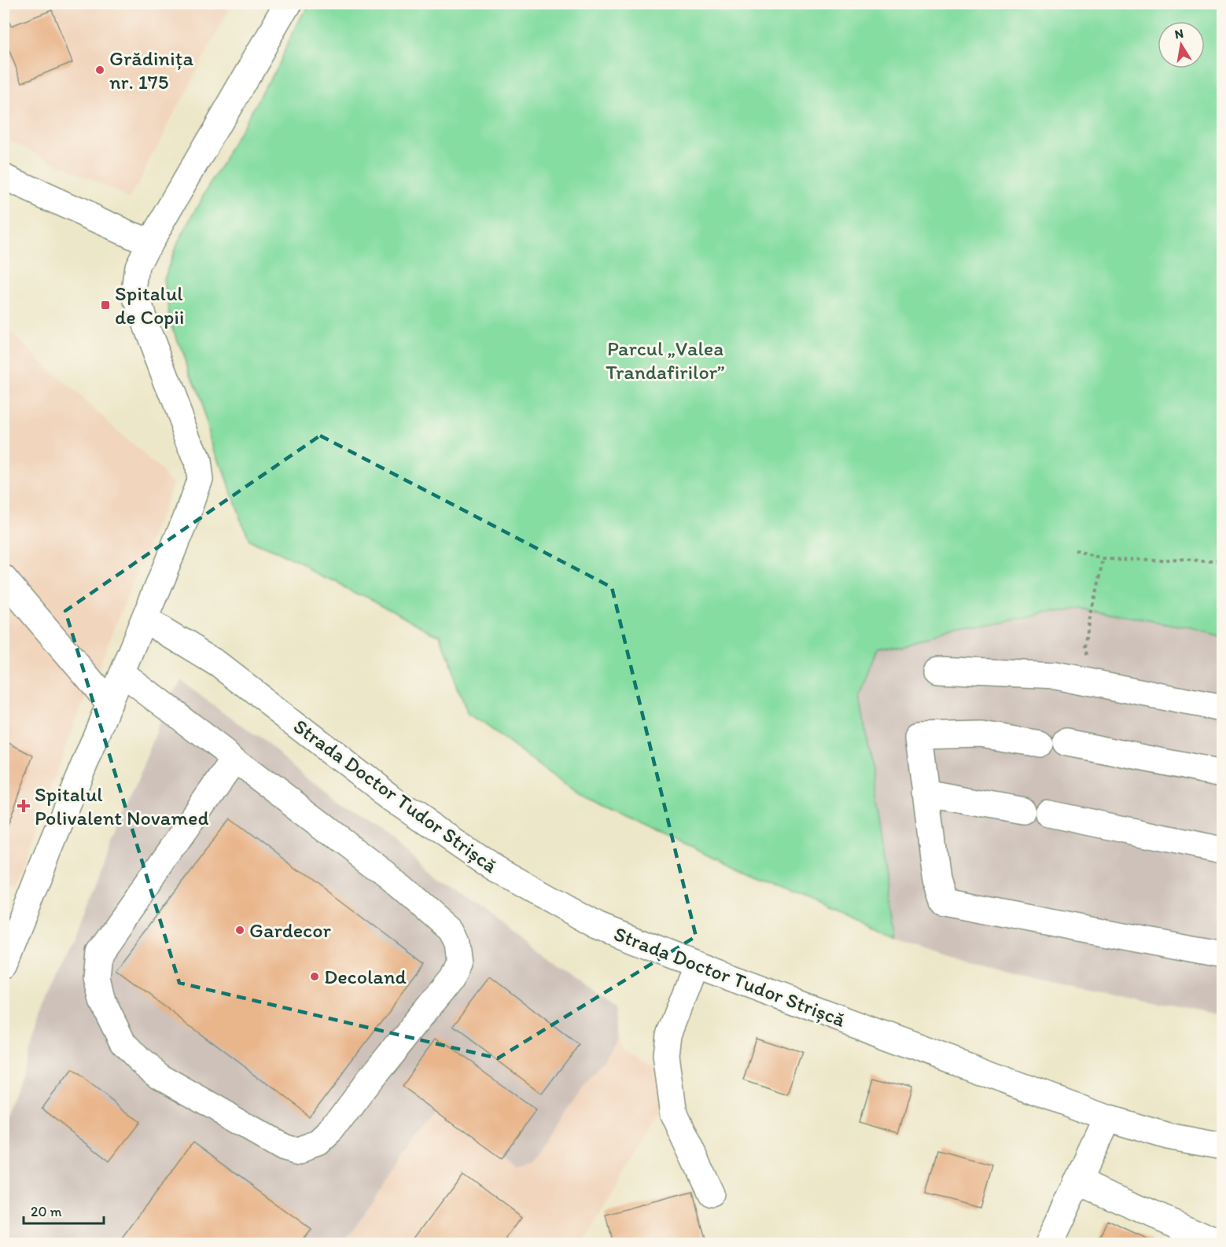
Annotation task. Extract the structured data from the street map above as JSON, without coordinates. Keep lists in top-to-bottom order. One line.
{"streets":{"street":["Strada Doctor Tudor Strișcă"]},"parks":["Parcul „Valea Trandafirilor”"],"places":{"other":["Grădinița nr. 175","Gardecor","Decoland"],"transit":["Spitalul de Copii"],"health":["Spitalul Polivalent Novamed"]},"scale_bar":"20 m","north":"top"}
